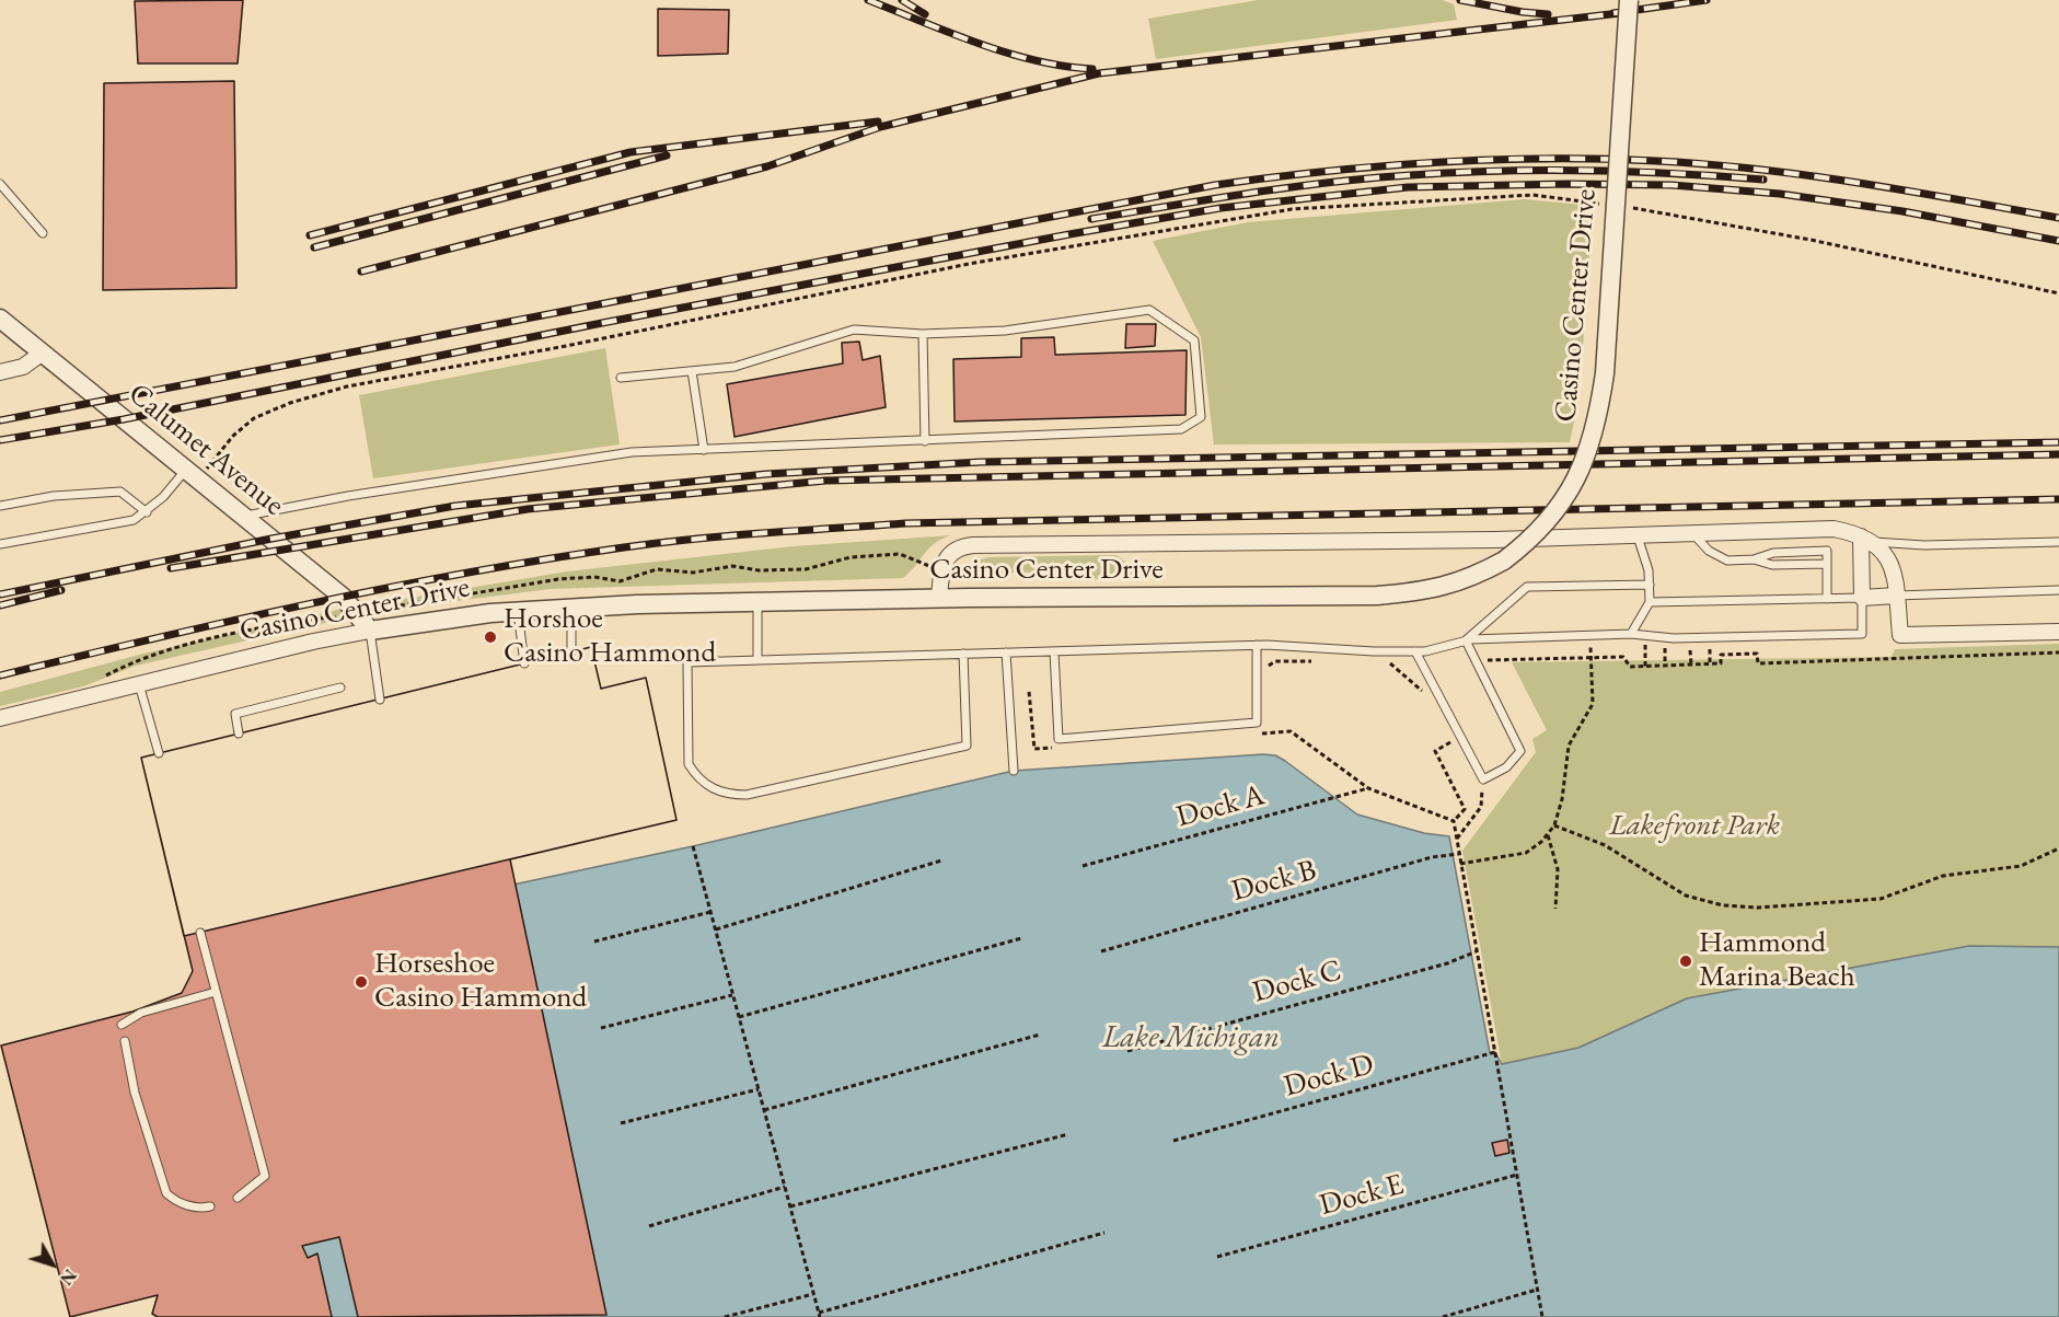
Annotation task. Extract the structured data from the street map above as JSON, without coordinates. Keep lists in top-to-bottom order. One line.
{"streets":{"street":["Casino Center Drive","Calumet Avenue"],"path":["Dock A","Dock B","Dock C","Dock D","Dock E"]},"crossings":[["Casino Center Drive","Calumet Avenue"]],"water":["Lake Michigan"],"parks":["Lakefront Park"],"places":["Horshoe Casino Hammond","Hammond Marina Beach","Horseshoe Casino Hammond"],"north":"bottom right"}
